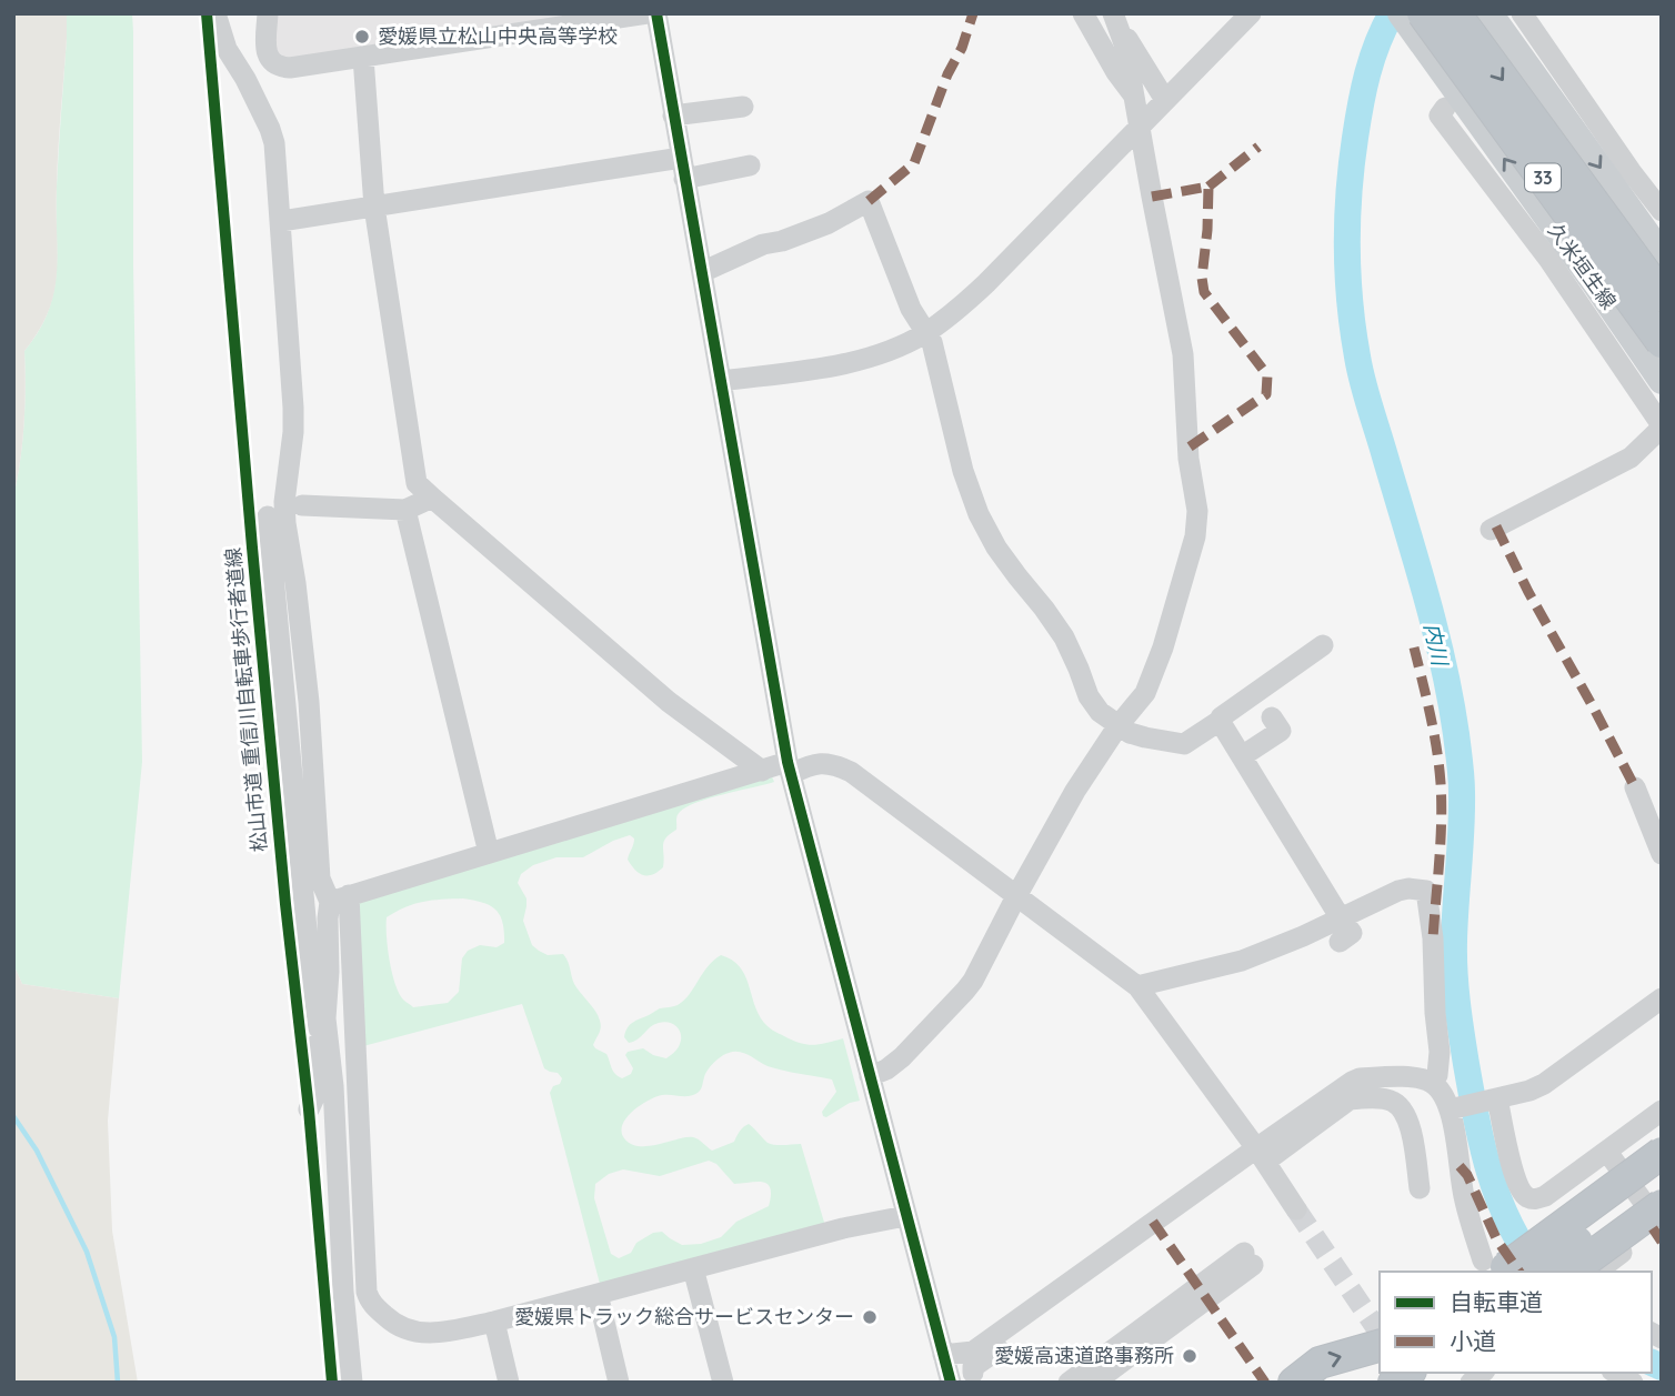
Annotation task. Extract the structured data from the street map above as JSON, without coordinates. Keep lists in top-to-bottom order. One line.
{"streets":{"highway":["33"],"main road":["久米垣生線"],"cycle path":["松山市道 重信川自転車歩行者道線"]},"crossings":[["33","久米垣生線"]],"water":["内川"],"places":["愛媛県立松山中央高等学校","愛媛県トラック総合サービスセンター","愛媛高速道路事務所"],"legend":["自転車道","小道"]}
